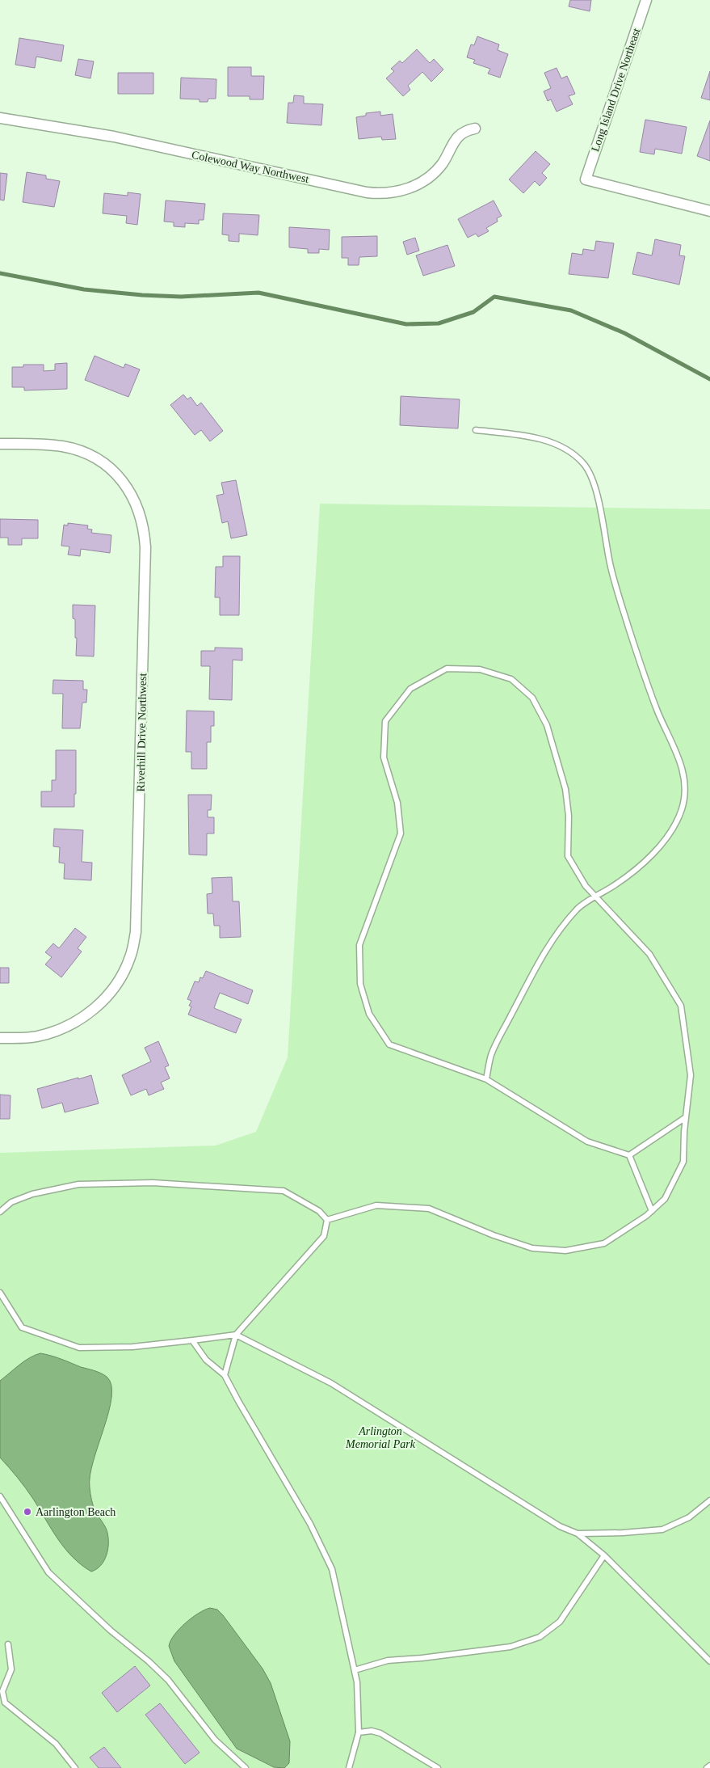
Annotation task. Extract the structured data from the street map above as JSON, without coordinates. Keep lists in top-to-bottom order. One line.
{"streets":{"street":["Long Island Drive Northeast","Colewood Way Northwest","Riverhill Drive Northwest"]},"parks":["Arlington Memorial Park"],"places":["Aarlington Beach"]}
